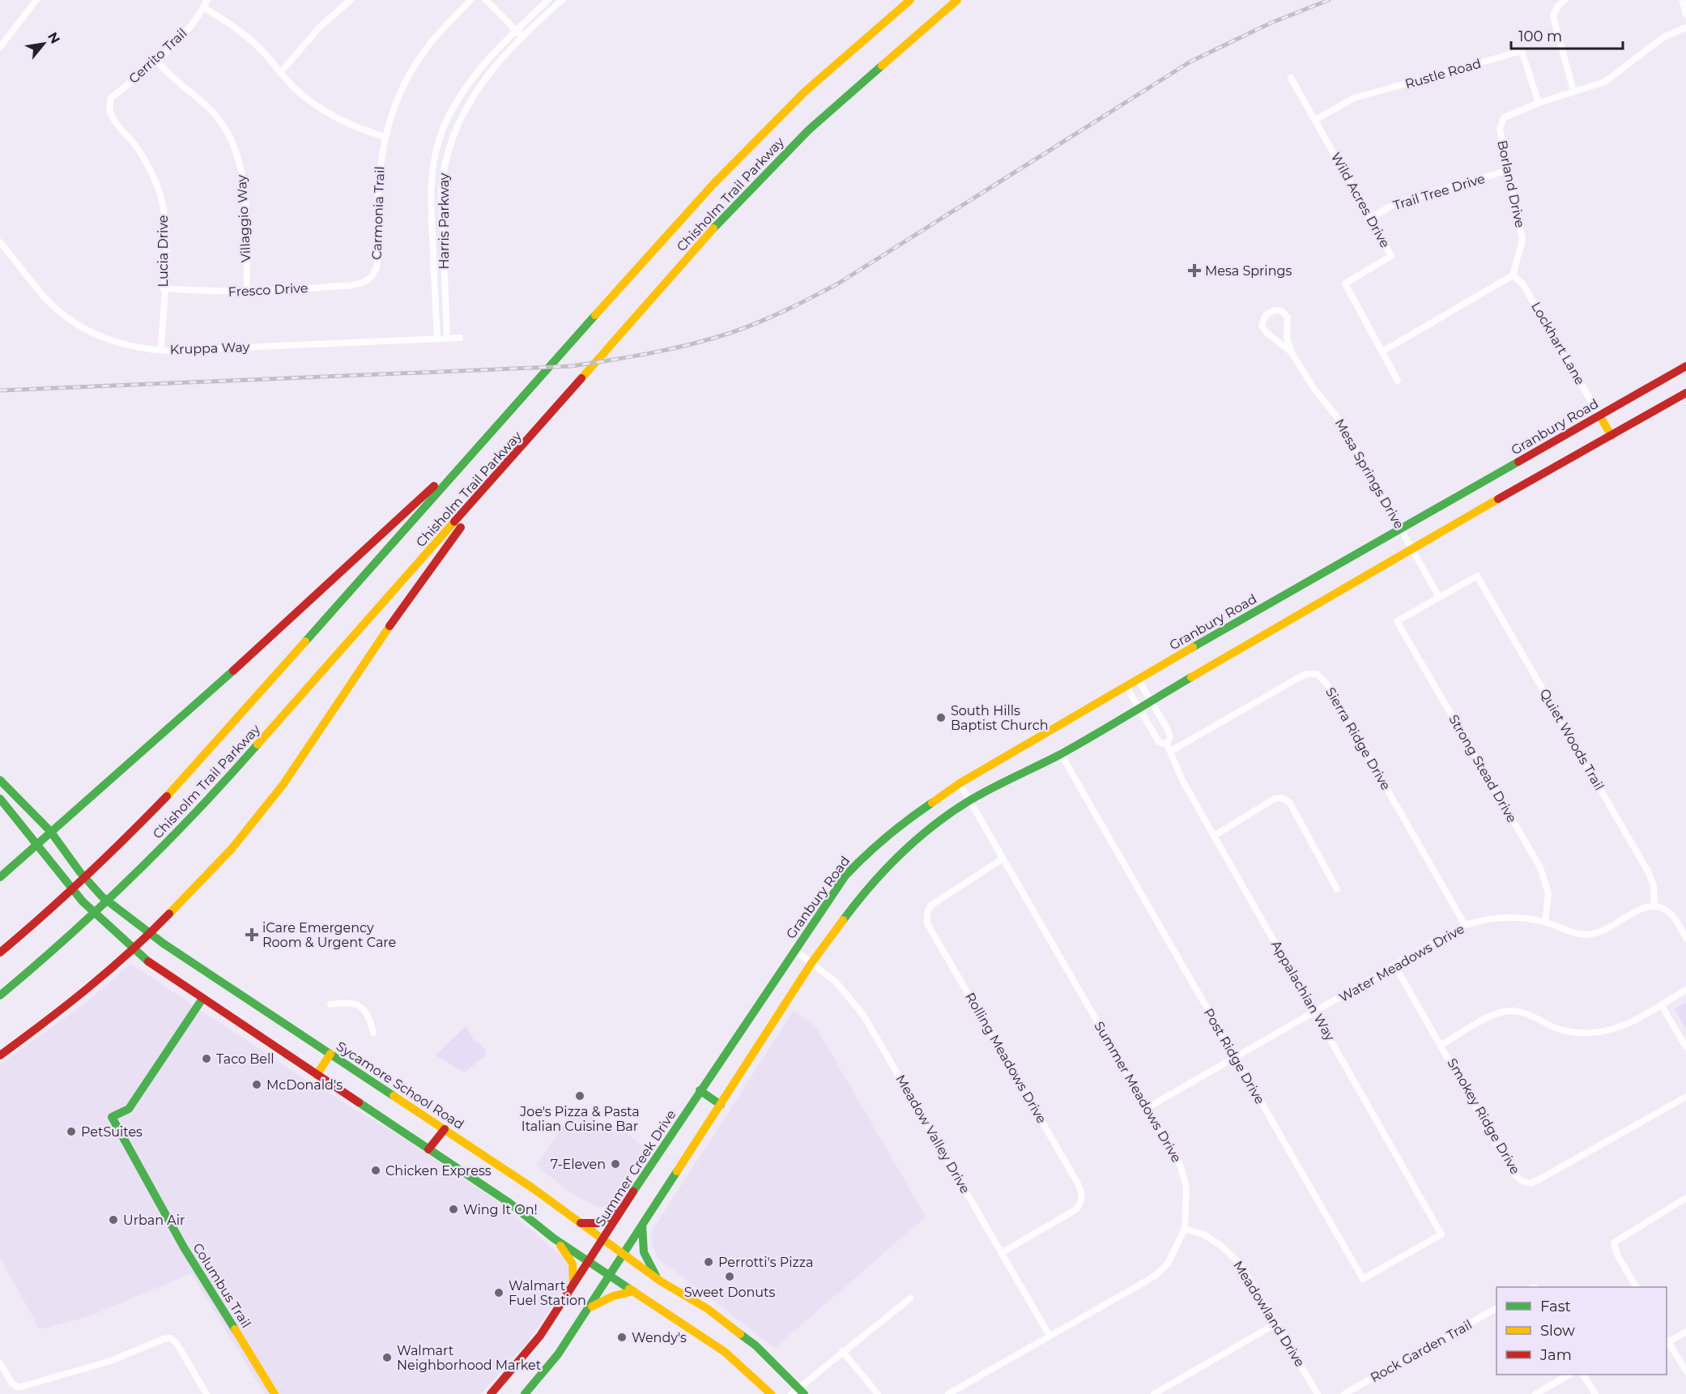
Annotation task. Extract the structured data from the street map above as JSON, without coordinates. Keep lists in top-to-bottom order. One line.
{"streets":{"main road":["Chisholm Trail Parkway","Granbury Road","Sycamore School Road","Summer Creek Drive","Columbus Trail"],"street":["Cerrito Trail","Rustle Road","Borland Drive","Trail Tree Drive","Wild Acres Drive","Carmonia Trail","Villaggio Way","Harris Parkway","Lucia Drive","Fresco Drive","Lockhart Lane","Kruppa Way","Mesa Springs Drive","Sierra Ridge Drive","Quiet Woods Trail","Strong Stead Drive","Water Meadows Drive","Appalachian Way","Post Ridge Drive","Rolling Meadows Drive","Summer Meadows Drive","Smokey Ridge Drive","Meadow Valley Drive","Meadowland Drive","Rock Garden Trail"]},"crossings":[["Cerrito Trail","Villaggio Way"],["Cerrito Trail","Lucia Drive"],["Rustle Road","Borland Drive"],["Rustle Road","Wild Acres Drive"],["Borland Drive","Trail Tree Drive"],["Borland Drive","Lockhart Lane"],["Trail Tree Drive","Wild Acres Drive"],["Carmonia Trail","Fresco Drive"],["Villaggio Way","Fresco Drive"],["Harris Parkway","Kruppa Way"],["Lucia Drive","Fresco Drive"],["Lucia Drive","Kruppa Way"],["Lockhart Lane","Granbury Road"],["Granbury Road","Mesa Springs Drive"],["Granbury Road","Appalachian Way"],["Granbury Road","Summer Meadows Drive"],["Granbury Road","Meadow Valley Drive"],["Granbury Road","Summer Creek Drive"],["Mesa Springs Drive","Quiet Woods Trail"],["Mesa Springs Drive","Strong Stead Drive"],["Sierra Ridge Drive","Water Meadows Drive"],["Sierra Ridge Drive","Appalachian Way"],["Quiet Woods Trail","Strong Stead Drive"],["Quiet Woods Trail","Water Meadows Drive"],["Strong Stead Drive","Water Meadows Drive"],["Water Meadows Drive","Appalachian Way"],["Water Meadows Drive","Post Ridge Drive"],["Water Meadows Drive","Summer Meadows Drive"],["Water Meadows Drive","Smokey Ridge Drive"],["Appalachian Way","Post Ridge Drive"],["Rolling Meadows Drive","Summer Meadows Drive"],["Rolling Meadows Drive","Meadow Valley Drive"],["Sycamore School Road","Summer Creek Drive"],["Summer Meadows Drive","Meadow Valley Drive"],["Summer Meadows Drive","Meadowland Drive"],["Meadow Valley Drive","Summer Creek Drive"]],"places":{"health":["Mesa Springs","iCare Emergency Room & Urgent Care"],"other":["South Hills Baptist Church","Taco Bell","McDonald's","Joe's Pizza & Pasta Italian Cuisine Bar","PetSuites","7-Eleven","Chicken Express","Wing It On!","Urban Air","Perrotti's Pizza","Sweet Donuts","Walmart Fuel Station","Wendy's","Walmart Neighborhood Market"]},"legend":["Fast","Slow","Jam"],"scale_bar":"100 m","north":"top right"}
